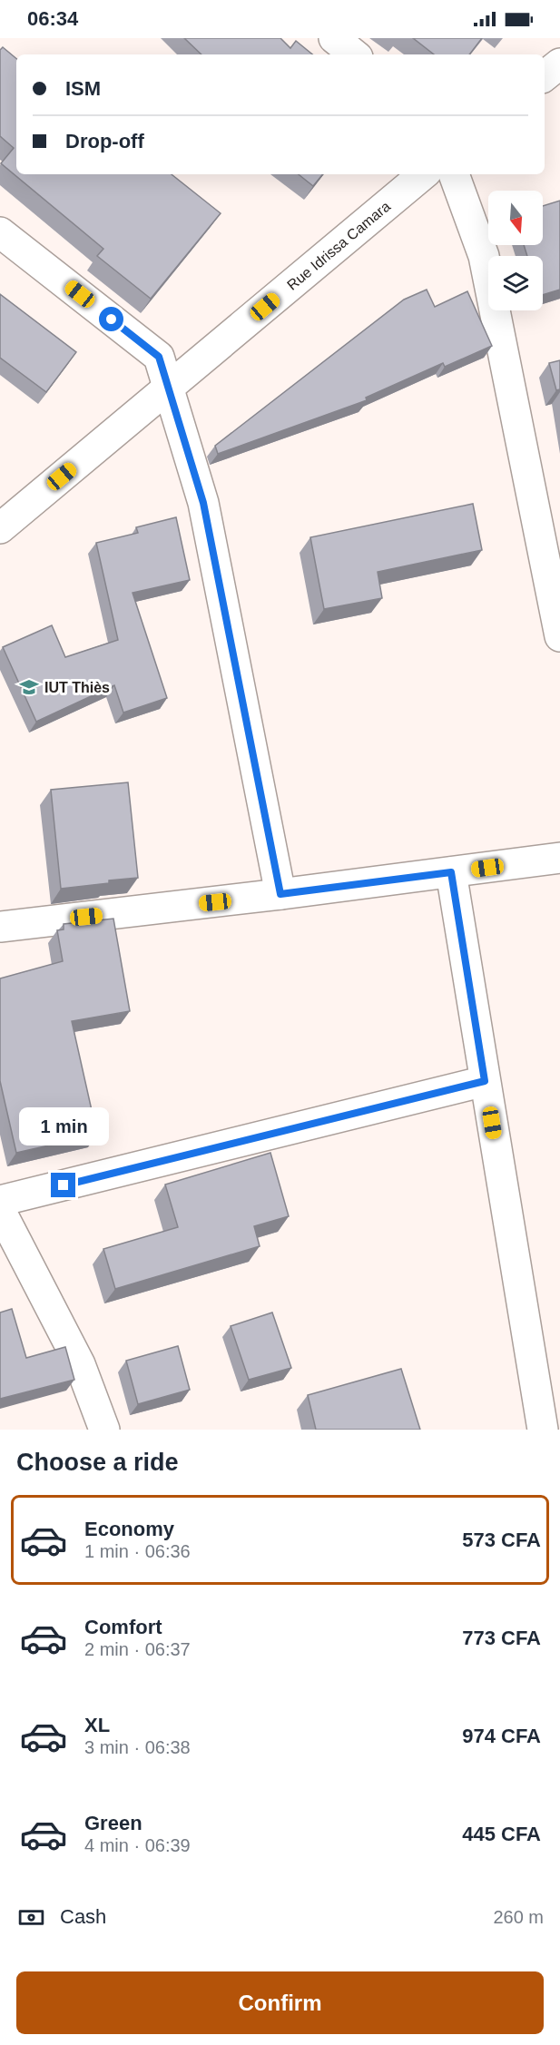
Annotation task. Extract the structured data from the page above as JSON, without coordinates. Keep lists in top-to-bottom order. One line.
{"streets":{"street":["Rue Idrissa Camara"]},"places":{"school or university":["IUT Thiès"]},"north":"bottom","page":{"status":"06:34","banner":["ISM","Drop-off"],"bubble":"1 min","heading":"Choose a ride","list":[{"name":"Economy","note":"1 min · 06:36","value":"573 CFA"},{"name":"Comfort","note":"2 min · 06:37","value":"773 CFA"},{"name":"XL","note":"3 min · 06:38","value":"974 CFA"},{"name":"Green","note":"4 min · 06:39","value":"445 CFA"}],"pay":["Cash","260 m"],"buttons":"Confirm"}}
